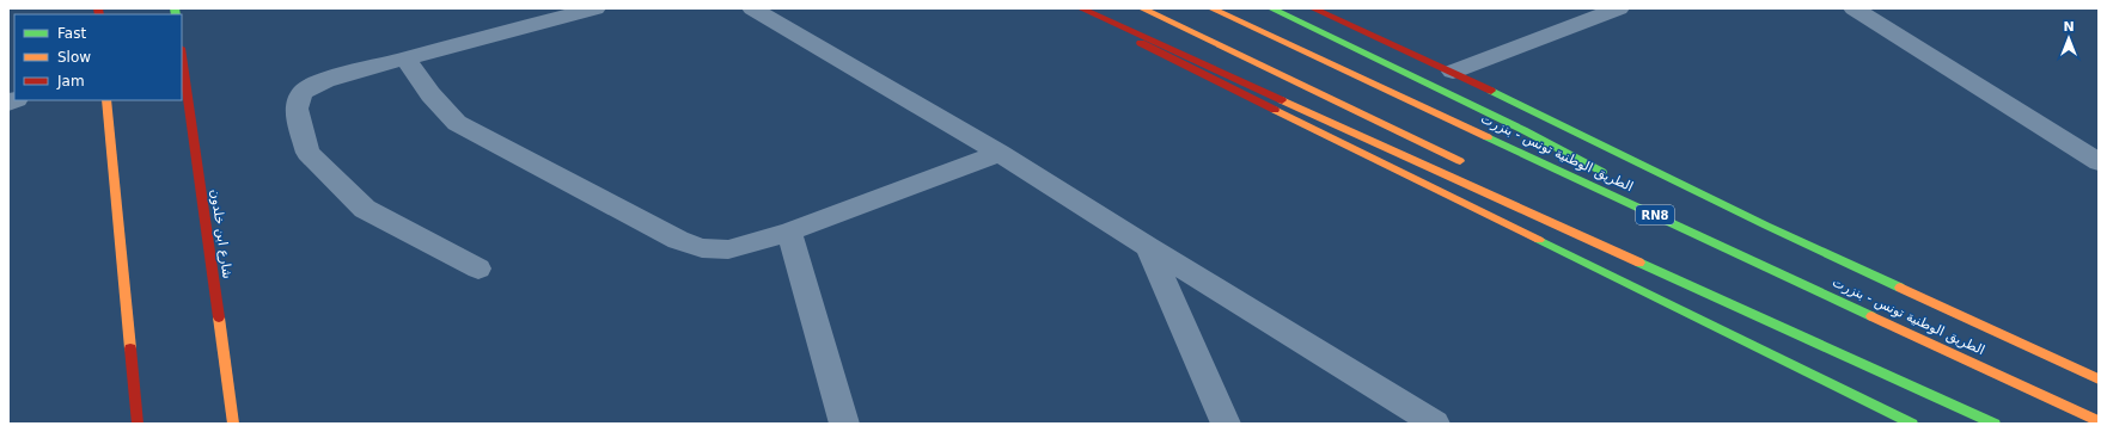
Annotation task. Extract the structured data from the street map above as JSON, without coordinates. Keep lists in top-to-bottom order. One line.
{"streets":{"main road":["الطريق الوطنية تونس - بنزرت","RN8","شارع ابن خلدون"]},"legend":["Fast","Slow","Jam"],"north":"top"}
